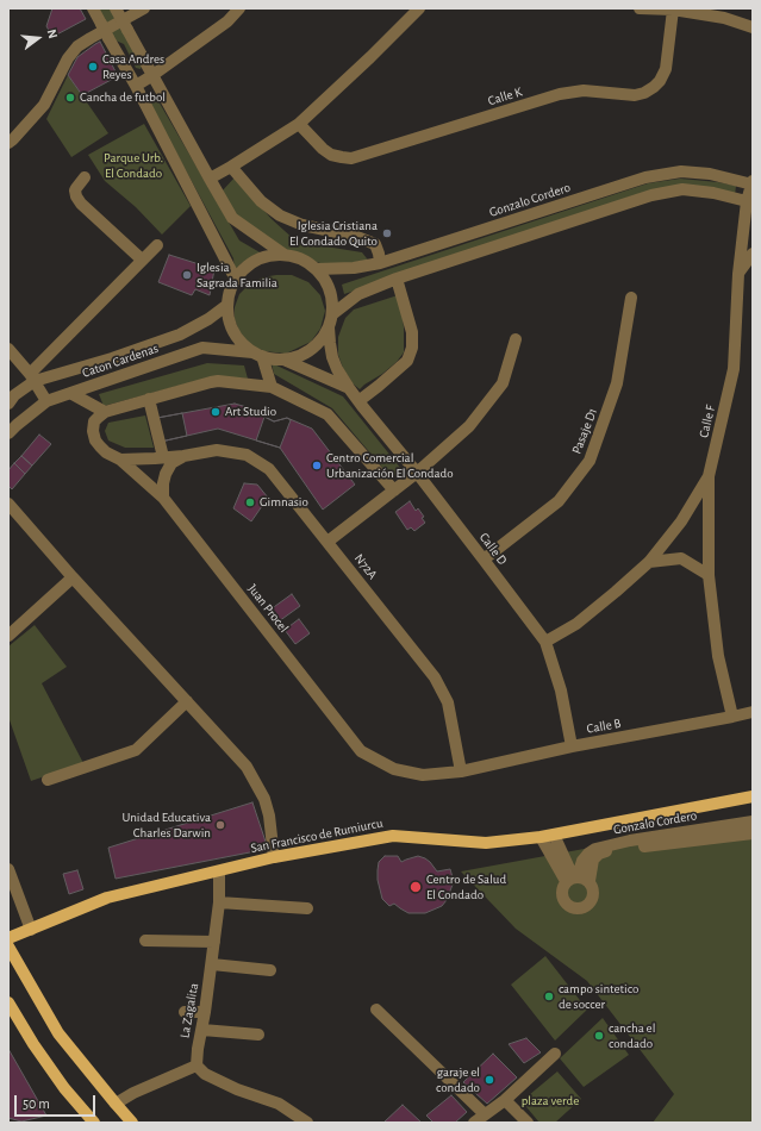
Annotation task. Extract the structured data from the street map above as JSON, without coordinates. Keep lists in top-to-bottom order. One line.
{"streets":{"main road":["San Francisco de Rumiurcu"],"street":["Calle K","Gonzalo Cordero","Caton Cardenas","Calle F","Pasaje D1","Calle D","N72A","Juan Procel","Calle B","La Zagalita"]},"crossings":[["Gonzalo Cordero","Caton Cardenas"],["Gonzalo Cordero","Calle F"],["Gonzalo Cordero","Calle D"],["Caton Cardenas","Calle D"],["Calle F","Calle B"],["Pasaje D1","Calle D"],["Calle D","Calle B"],["N72A","Juan Procel"],["N72A","Calle B"],["Juan Procel","Calle B"],["San Francisco de Rumiurcu","La Zagalita"]],"parks":["Parque Urb. El Condado","plaza verde"],"places":["Casa Andres Reyes","Cancha de futbol","Iglesia Cristiana El Condado Quito","Iglesia Sagrada Familia","Art Studio","Centro Comercial Urbanización El Condado","Gimnasio","Unidad Educativa Charles Darwin","Centro de Salud El Condado","campo sintetico de soccer","cancha el condado","garaje el condado"],"scale_bar":"50 m","north":"right"}
